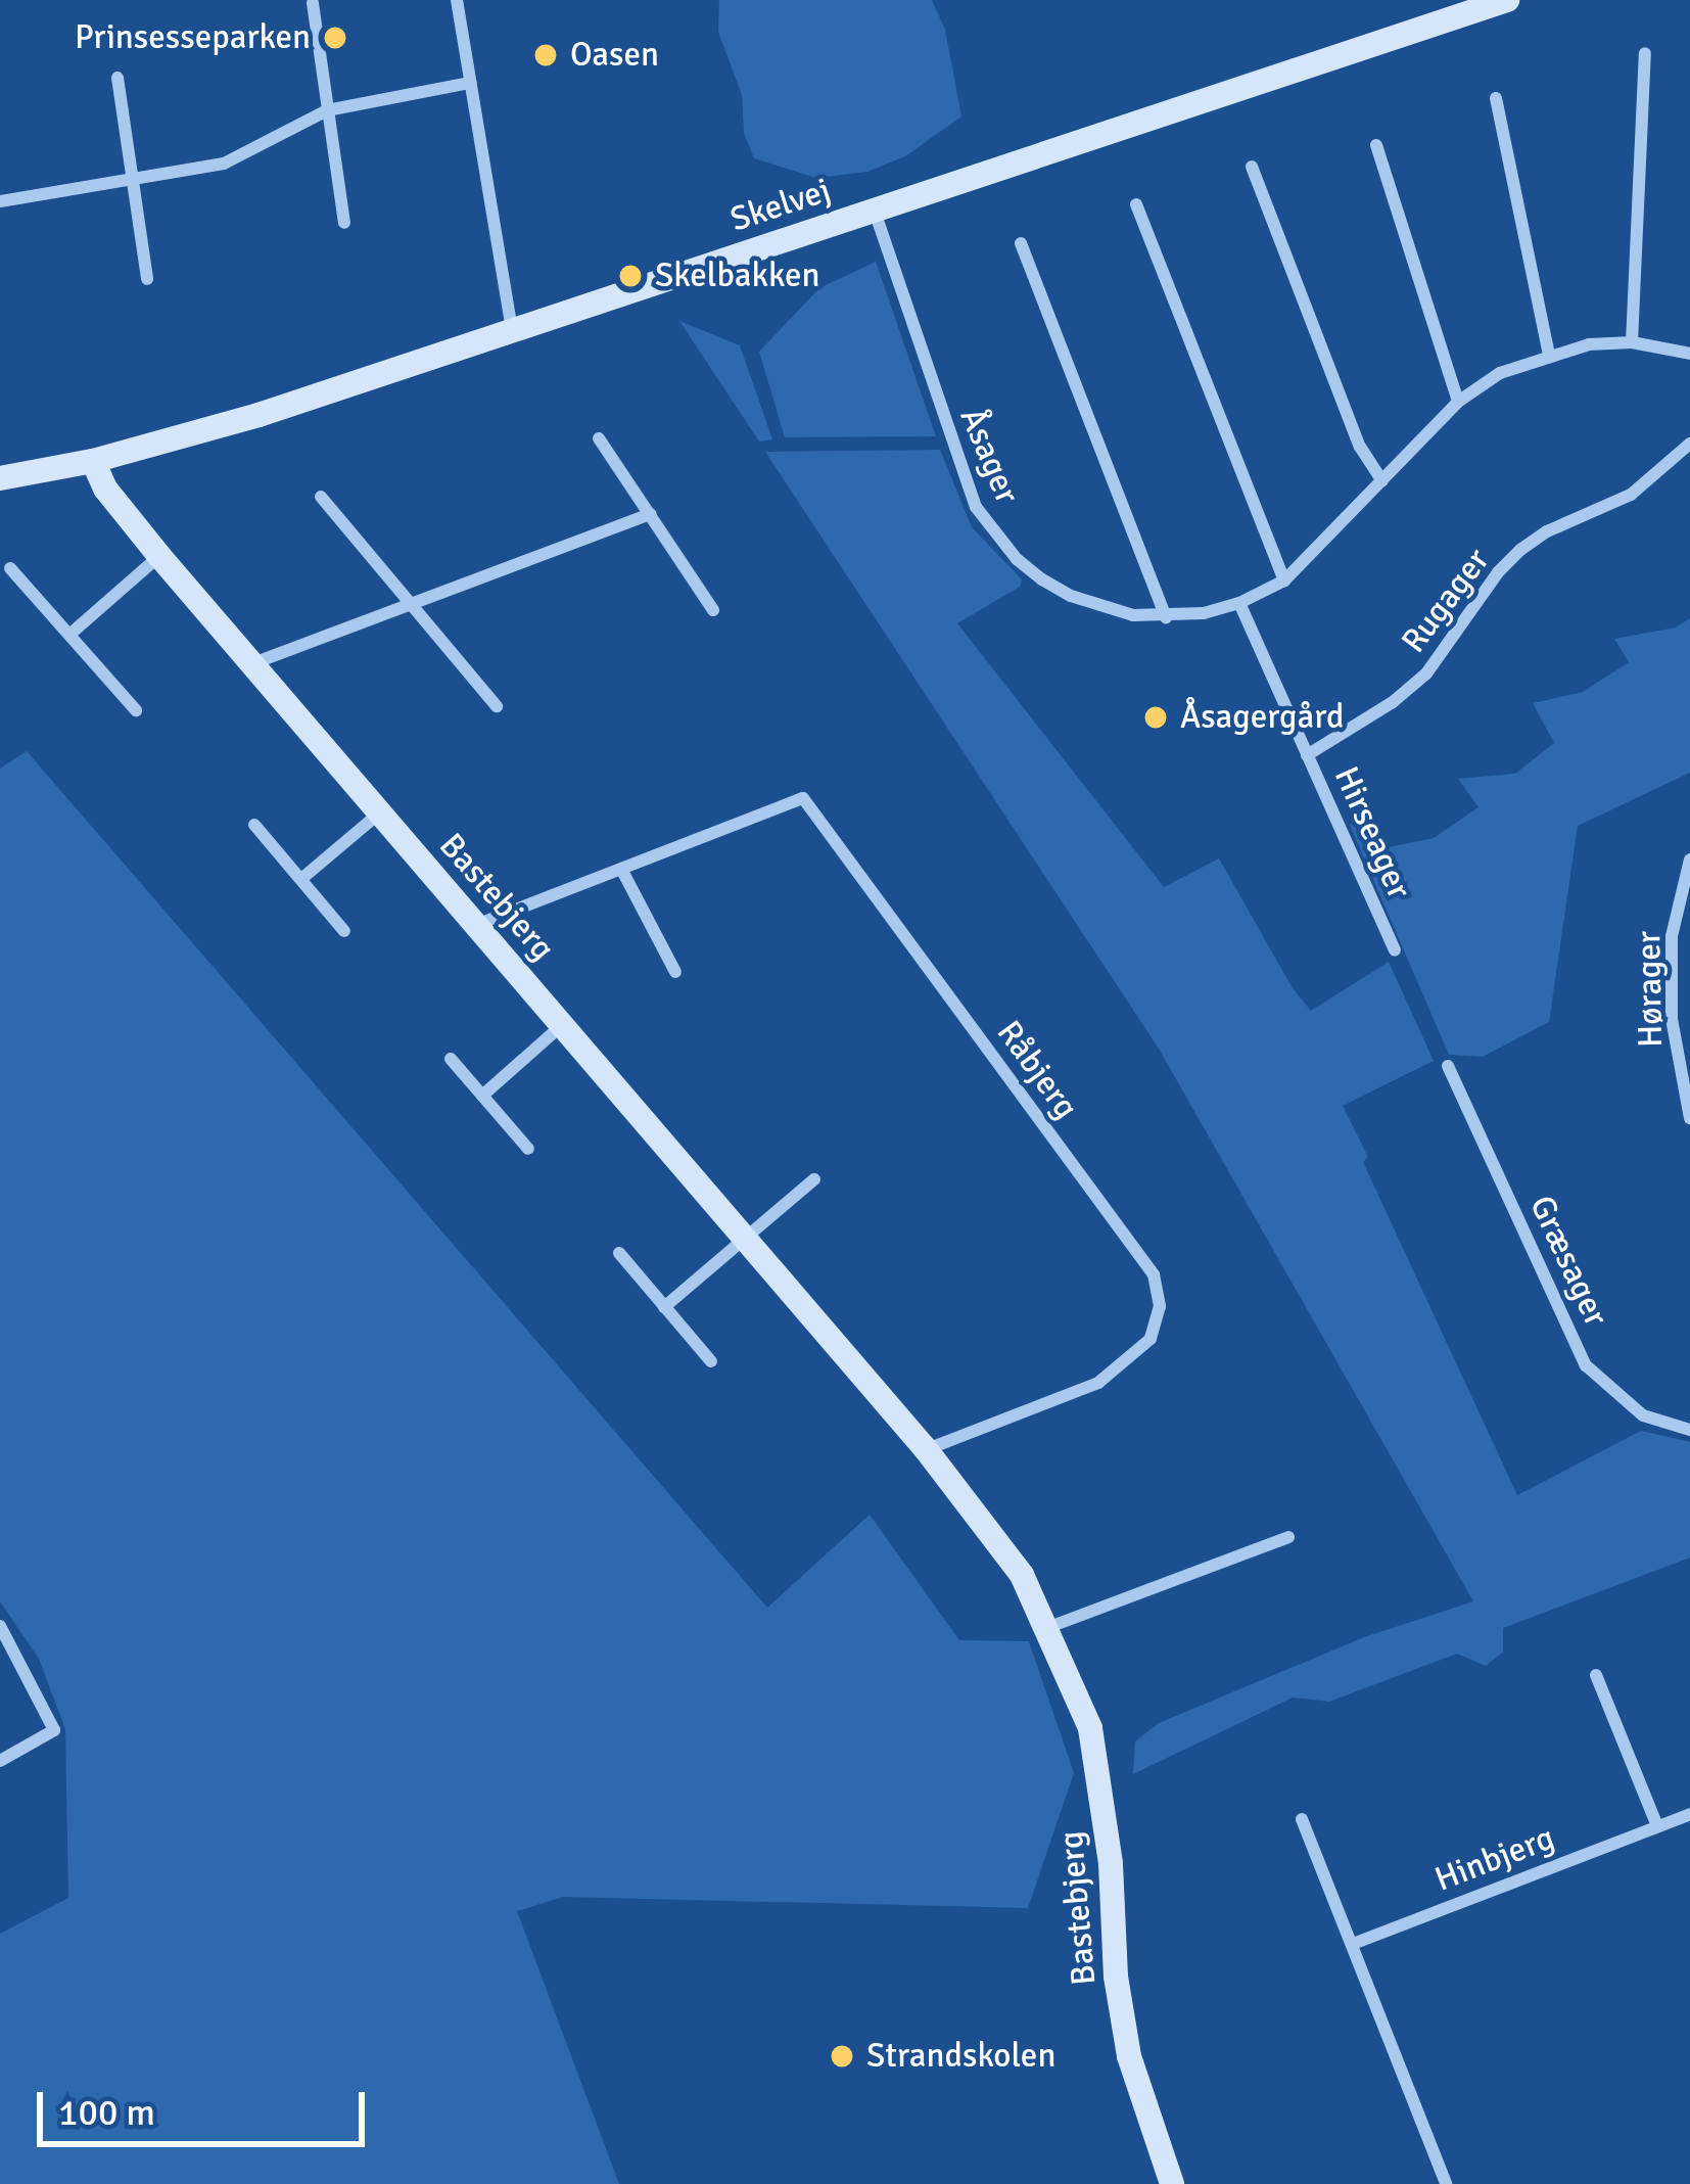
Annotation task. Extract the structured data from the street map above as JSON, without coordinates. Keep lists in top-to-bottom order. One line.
{"streets":{"street":["Skelvej","Åsager","Rugager","Hirseager","Bastebjerg","Hørager","Råbjerg","Græsager","Hinbjerg"]},"crossings":[["Skelvej","Åsager"],["Skelvej","Bastebjerg"],["Åsager","Hirseager"],["Rugager","Hirseager"],["Bastebjerg","Råbjerg"]],"places":["Prinsesseparken","Oasen","Skelbakken","Åsagergård","Strandskolen"],"scale_bar":"100 m"}
